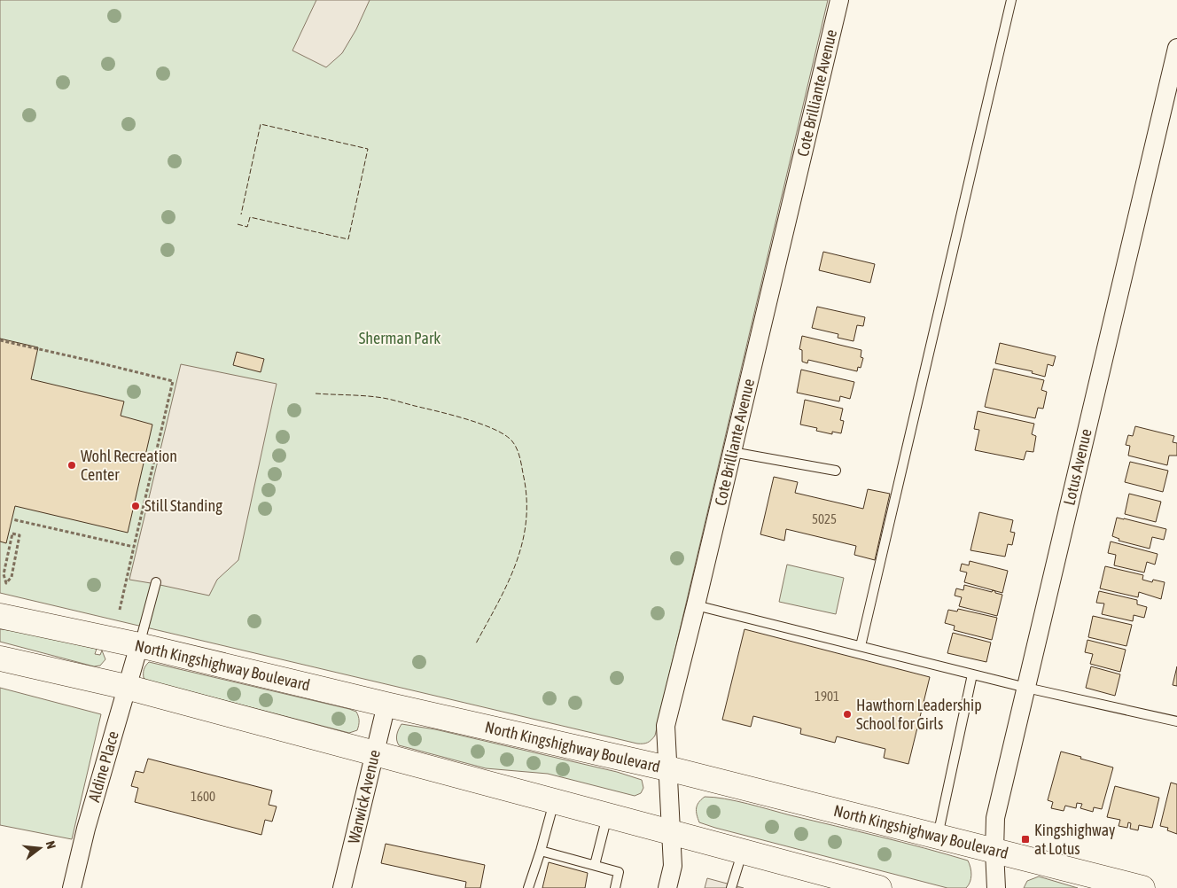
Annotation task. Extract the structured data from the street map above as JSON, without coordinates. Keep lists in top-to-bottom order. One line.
{"streets":{"main road":["North Kingshighway Boulevard"],"street":["Cote Brilliante Avenue","Lotus Avenue","Aldine Place","Warwick Avenue"]},"crossings":[["Cote Brilliante Avenue","North Kingshighway Boulevard"],["Lotus Avenue","North Kingshighway Boulevard"],["North Kingshighway Boulevard","Aldine Place"],["North Kingshighway Boulevard","Warwick Avenue"]],"parks":["Sherman Park"],"places":{"other":["Wohl Recreation Center","Still Standing","Hawthorn Leadership School for Girls"],"transit":["Kingshighway at Lotus"]},"house_numbers":["5025","1901","1600"],"north":"right"}
